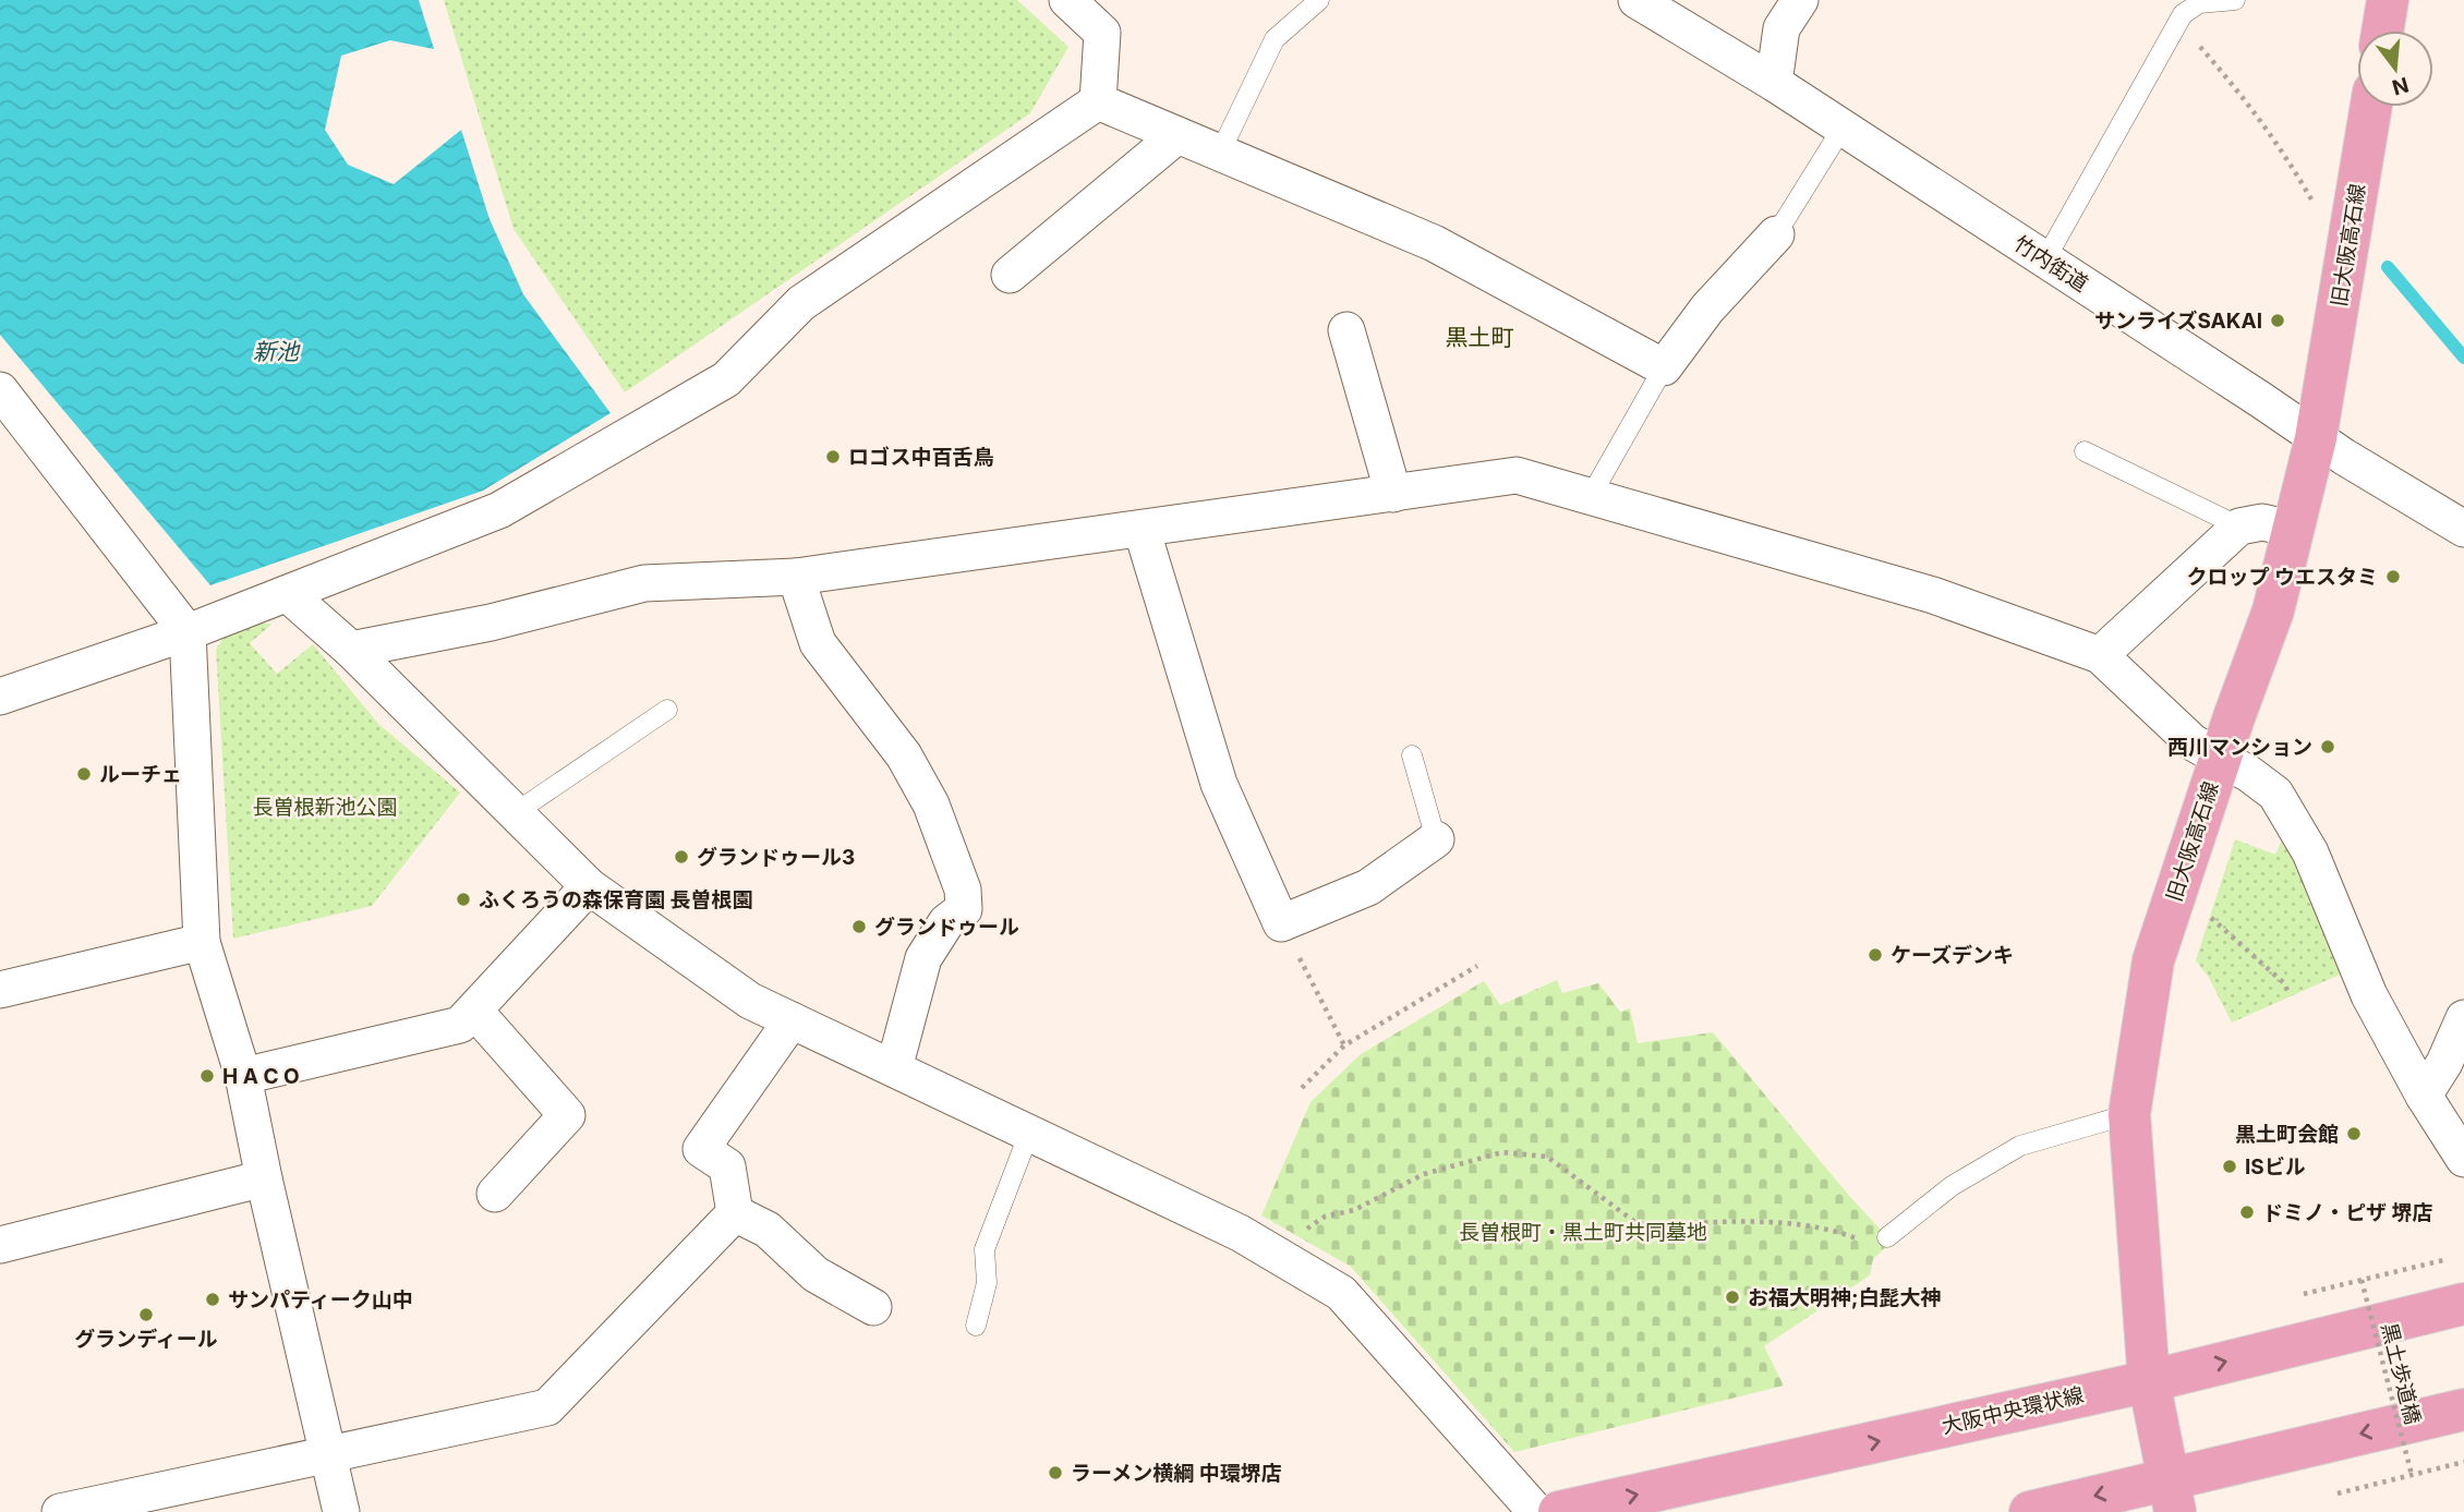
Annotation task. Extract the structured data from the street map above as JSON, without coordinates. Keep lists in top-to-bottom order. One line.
{"streets":{"main road":["旧大阪高石線","大阪中央環状線"],"street":["竹内街道"],"path":["黒土歩道橋"]},"crossings":[["旧大阪高石線","竹内街道"],["旧大阪高石線","大阪中央環状線"]],"districts":["黒土町"],"water":["新池"],"parks":["長曽根新池公園","長曽根町・黒土町共同墓地"],"places":["サンライズSAKAI","ロゴス中百舌鳥","クロップ ウエスタミ","西川マンション","ルーチェ","グランドゥール3","ふくろうの森保育園 長曽根園","グランドゥール","ケーズデンキ","H A C O","黒土町会館","ISビル","ドミノ・ピザ 堺店","お福大明神;白髭大神","サンパティーク山中","グランディール","ラーメン横綱 中環堺店"],"north":"bottom"}
